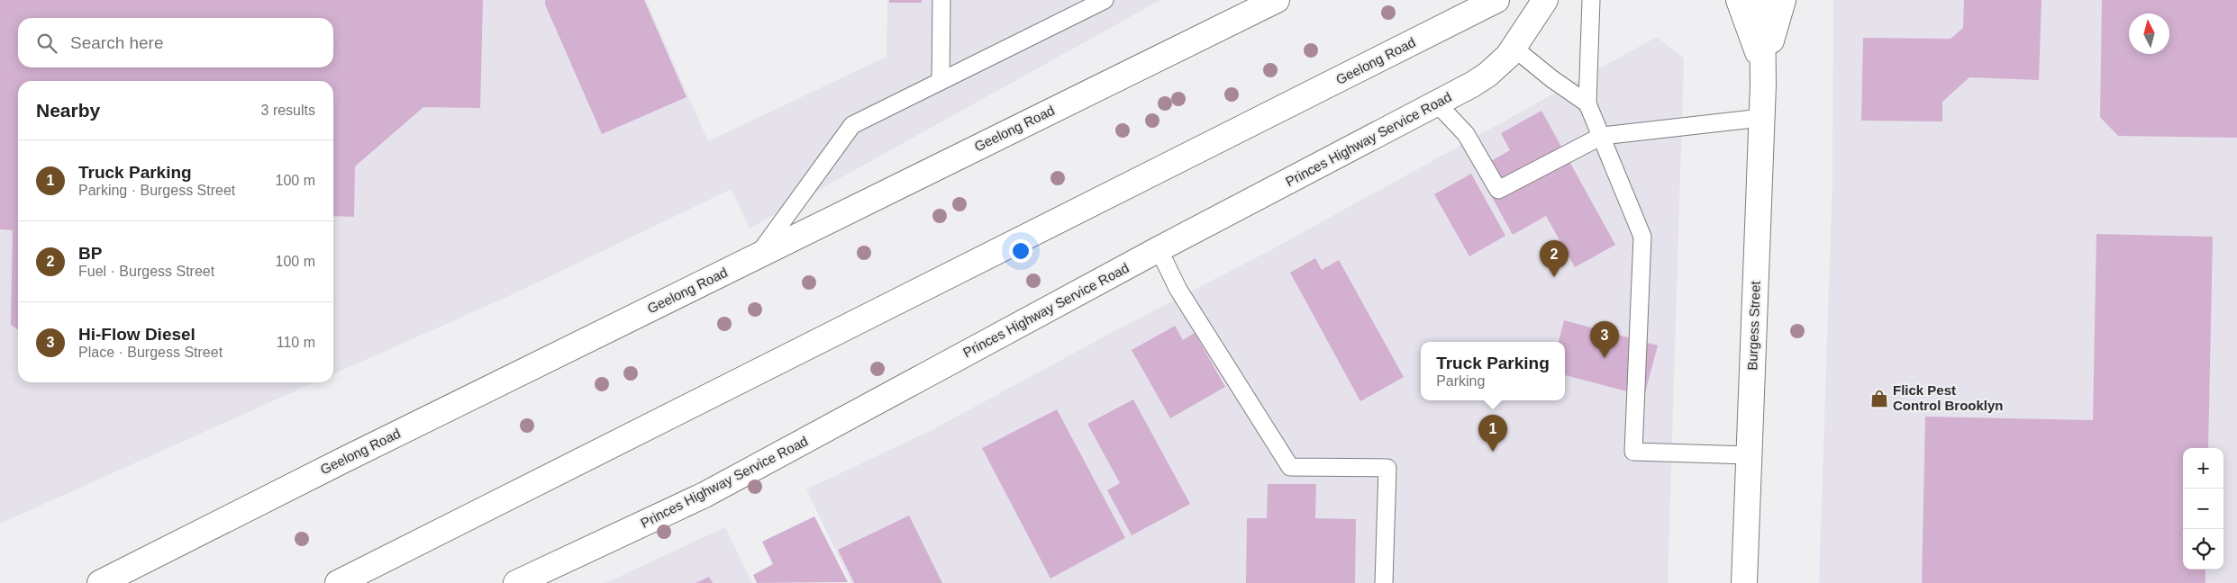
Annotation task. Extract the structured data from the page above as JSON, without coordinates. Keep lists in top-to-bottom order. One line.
{"streets":{"main road":["Geelong Road","Princes Highway Service Road","Burgess Street"]},"places":{"shop":["Flick Pest Control Brooklyn"]},"north":"top","page":{"search":"Search here","heading":["Nearby","3 results"],"list":[{"mark":"1","name":"Truck Parking","note":"Parking · Burgess Street","value":"100 m"},{"mark":"2","name":"BP","note":"Fuel · Burgess Street","value":"100 m"},{"mark":"3","name":"Hi-Flow Diesel","note":"Place · Burgess Street","value":"110 m"}],"pins":["2","3","1"],"popup":["Truck Parking","Parking"],"map_buttons":["+","−"]}}
